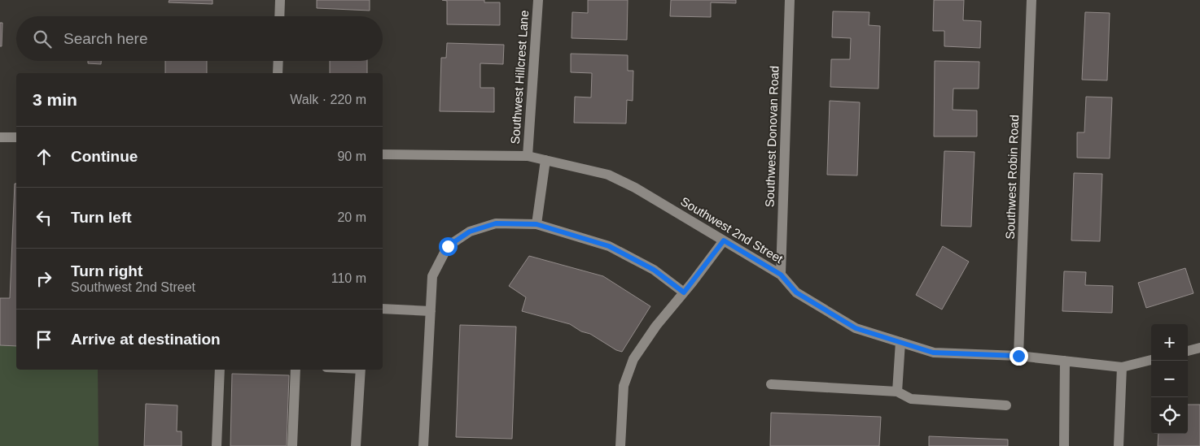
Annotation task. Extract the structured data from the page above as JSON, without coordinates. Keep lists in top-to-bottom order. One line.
{"streets":{"street":["Southwest Hillcrest Lane","Southwest Donovan Road","Southwest Robin Road","Southwest 2nd Street"]},"crossings":[["Southwest Hillcrest Lane","Southwest 2nd Street"],["Southwest Donovan Road","Southwest 2nd Street"],["Southwest Robin Road","Southwest 2nd Street"]],"page":{"search":"Search here","heading":["3 min","Walk · 220 m"],"list":[["Continue","90 m"],["Turn left","20 m"],["Turn right","Southwest 2nd Street","110 m"],"Arrive at destination"],"map_buttons":["+","−"]}}
